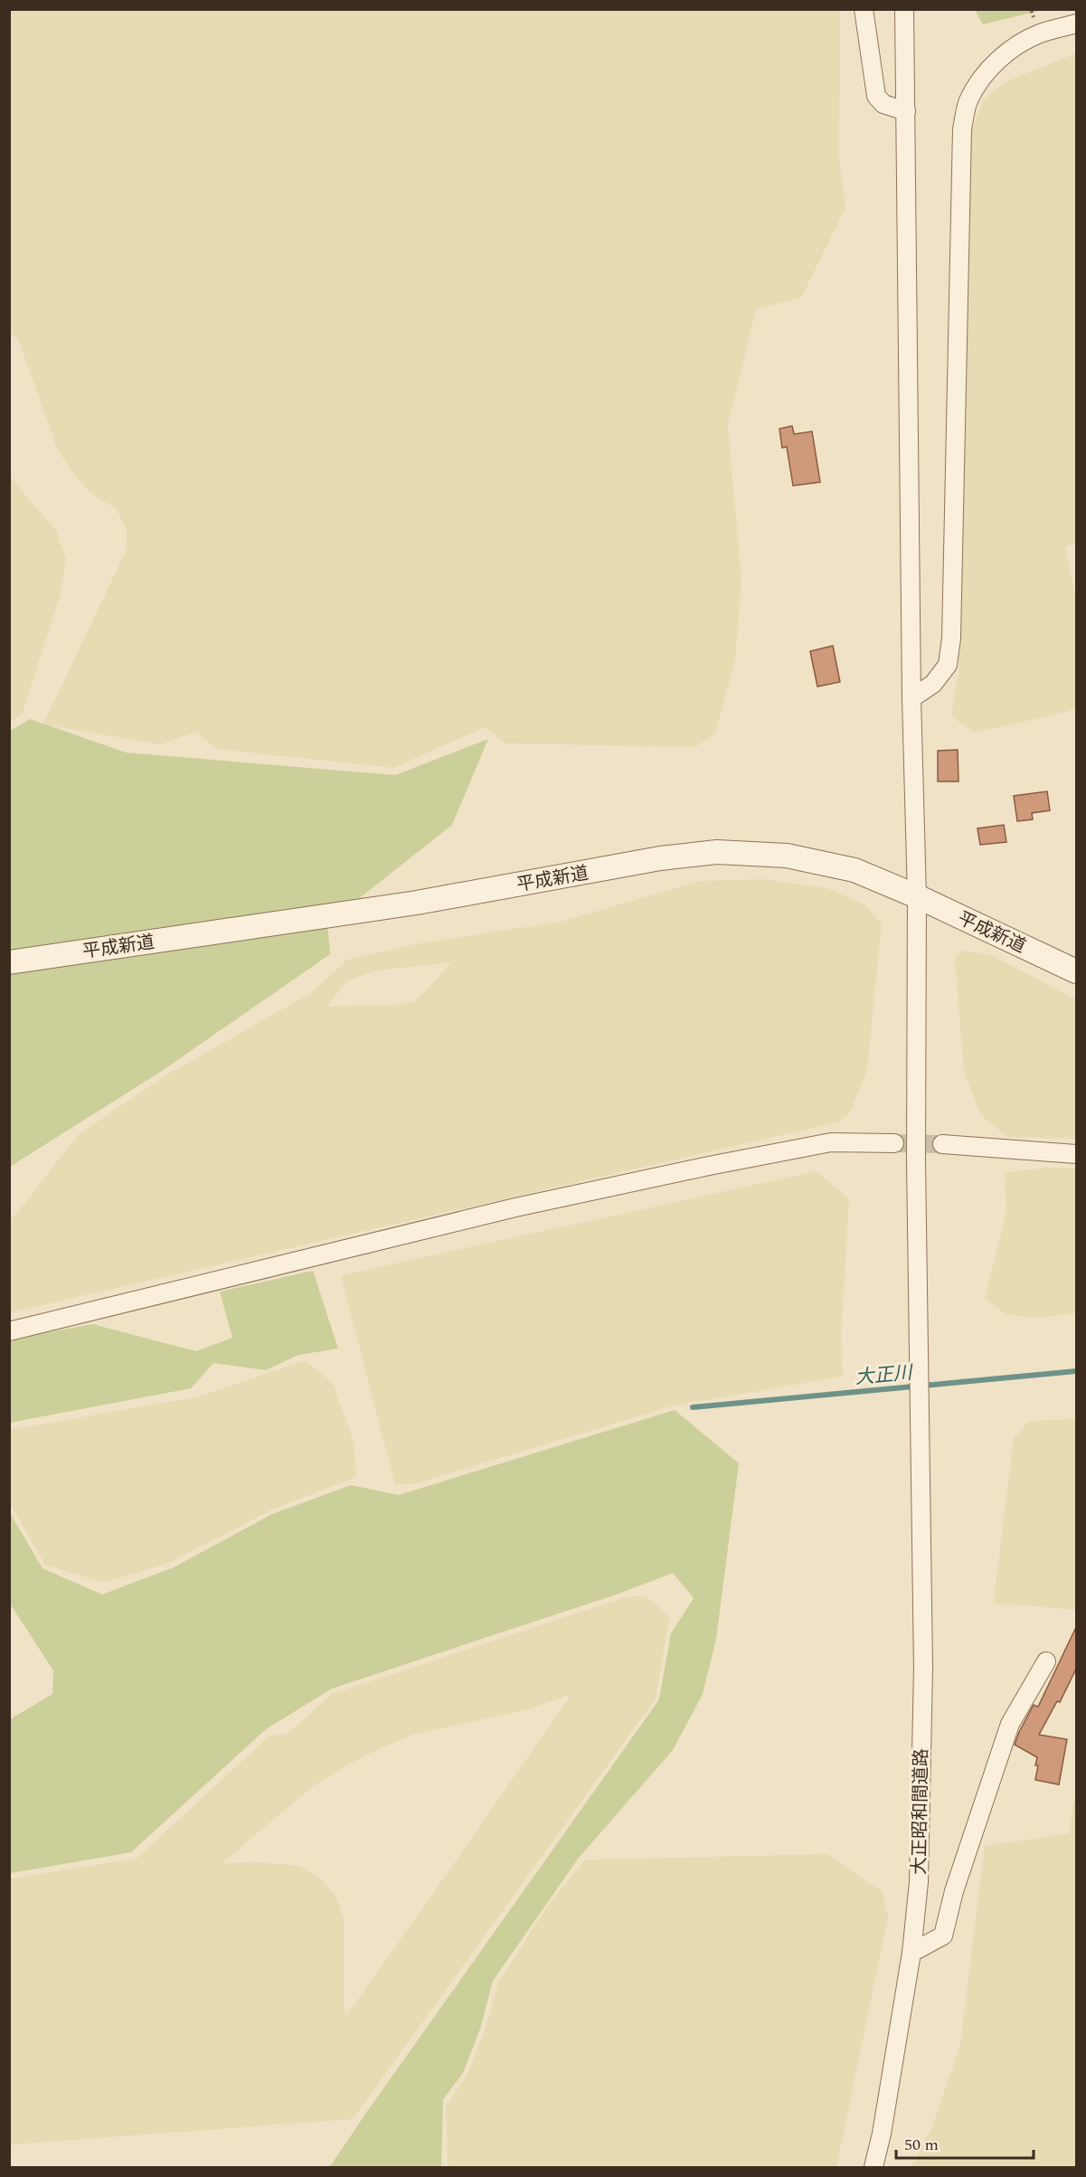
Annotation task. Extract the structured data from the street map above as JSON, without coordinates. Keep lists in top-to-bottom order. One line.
{"streets":{"street":["平成新道","大正昭和間道路"]},"crossings":[["平成新道","大正昭和間道路"]],"water":["大正川"],"scale_bar":"50 m"}
